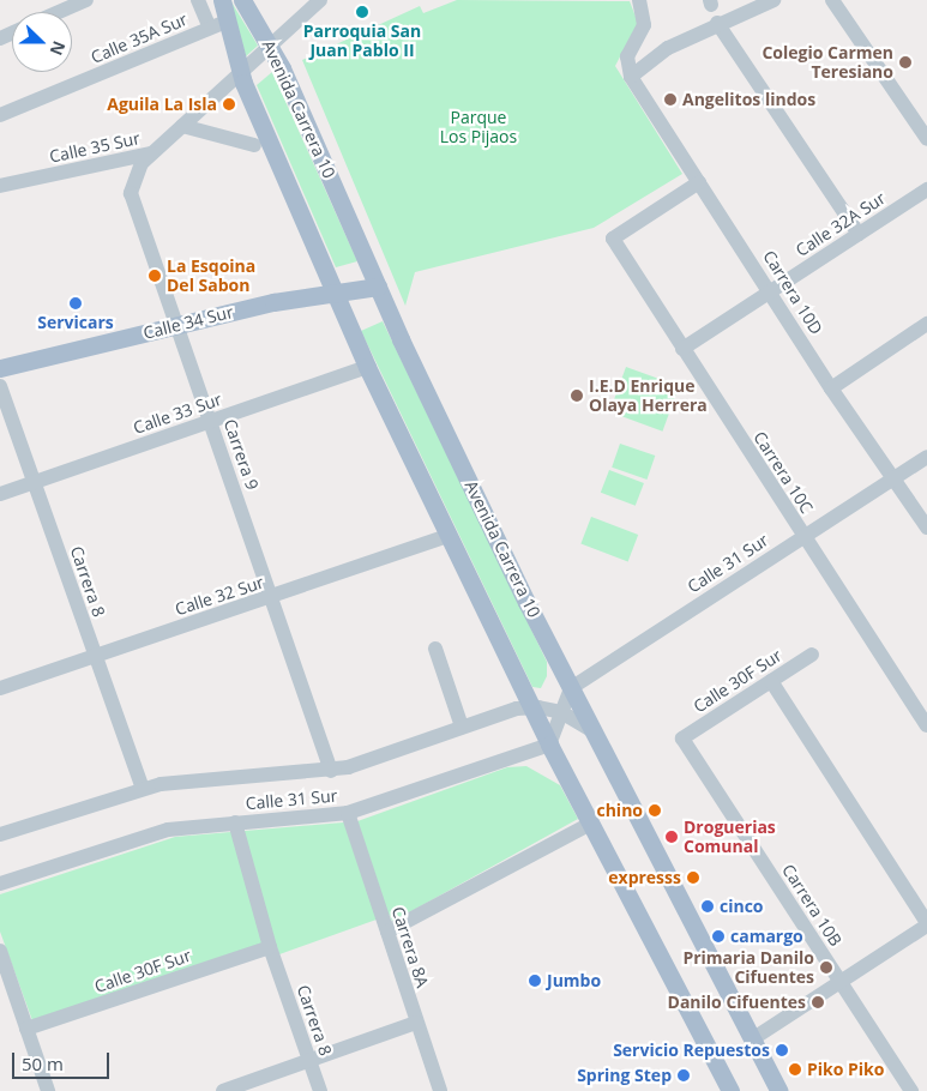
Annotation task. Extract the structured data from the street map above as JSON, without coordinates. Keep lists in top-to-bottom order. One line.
{"streets":{"main road":["Avenida Carrera 10","Calle 34 Sur"],"street":["Calle 35A Sur","Calle 35 Sur","Calle 32A Sur","Carrera 10D","Calle 33 Sur","Carrera 9","Carrera 10C","Calle 31 Sur","Carrera 8","Calle 32 Sur","Calle 30F Sur","Carrera 10B","Carrera 8A"]},"crossings":[["Calle 35A Sur","Avenida Carrera 10"],["Avenida Carrera 10","Calle 35 Sur"],["Avenida Carrera 10","Calle 34 Sur"],["Avenida Carrera 10","Calle 33 Sur"],["Avenida Carrera 10","Calle 31 Sur"],["Avenida Carrera 10","Calle 32 Sur"],["Calle 35 Sur","Carrera 9"],["Calle 32A Sur","Carrera 10D"],["Calle 32A Sur","Carrera 10C"],["Carrera 10D","Carrera 10C"],["Carrera 10D","Calle 31 Sur"],["Calle 34 Sur","Carrera 9"],["Calle 33 Sur","Carrera 9"],["Calle 33 Sur","Carrera 8"],["Carrera 9","Calle 31 Sur"],["Carrera 9","Calle 32 Sur"],["Carrera 10C","Calle 31 Sur"],["Calle 31 Sur","Carrera 8"],["Calle 31 Sur","Carrera 8A"],["Carrera 8","Calle 32 Sur"],["Carrera 8","Calle 30F Sur"],["Calle 30F Sur","Carrera 10B"]],"parks":["Parque Los Pijaos"],"places":["Parroquia San Juan Pablo II","Colegio Carmen Teresiano","Angelitos lindos","Aguila La Isla","La Esqoina Del Sabon","Servicars","I.E.D Enrique Olaya Herrera","chino","Droguerias Comunal","expresss","cinco","camargo","Primaria Danilo Cifuentes","Jumbo","Danilo Cifuentes","Servicio Repuestos","Piko Piko","Spring Step"],"scale_bar":"50 m","north":"right"}
